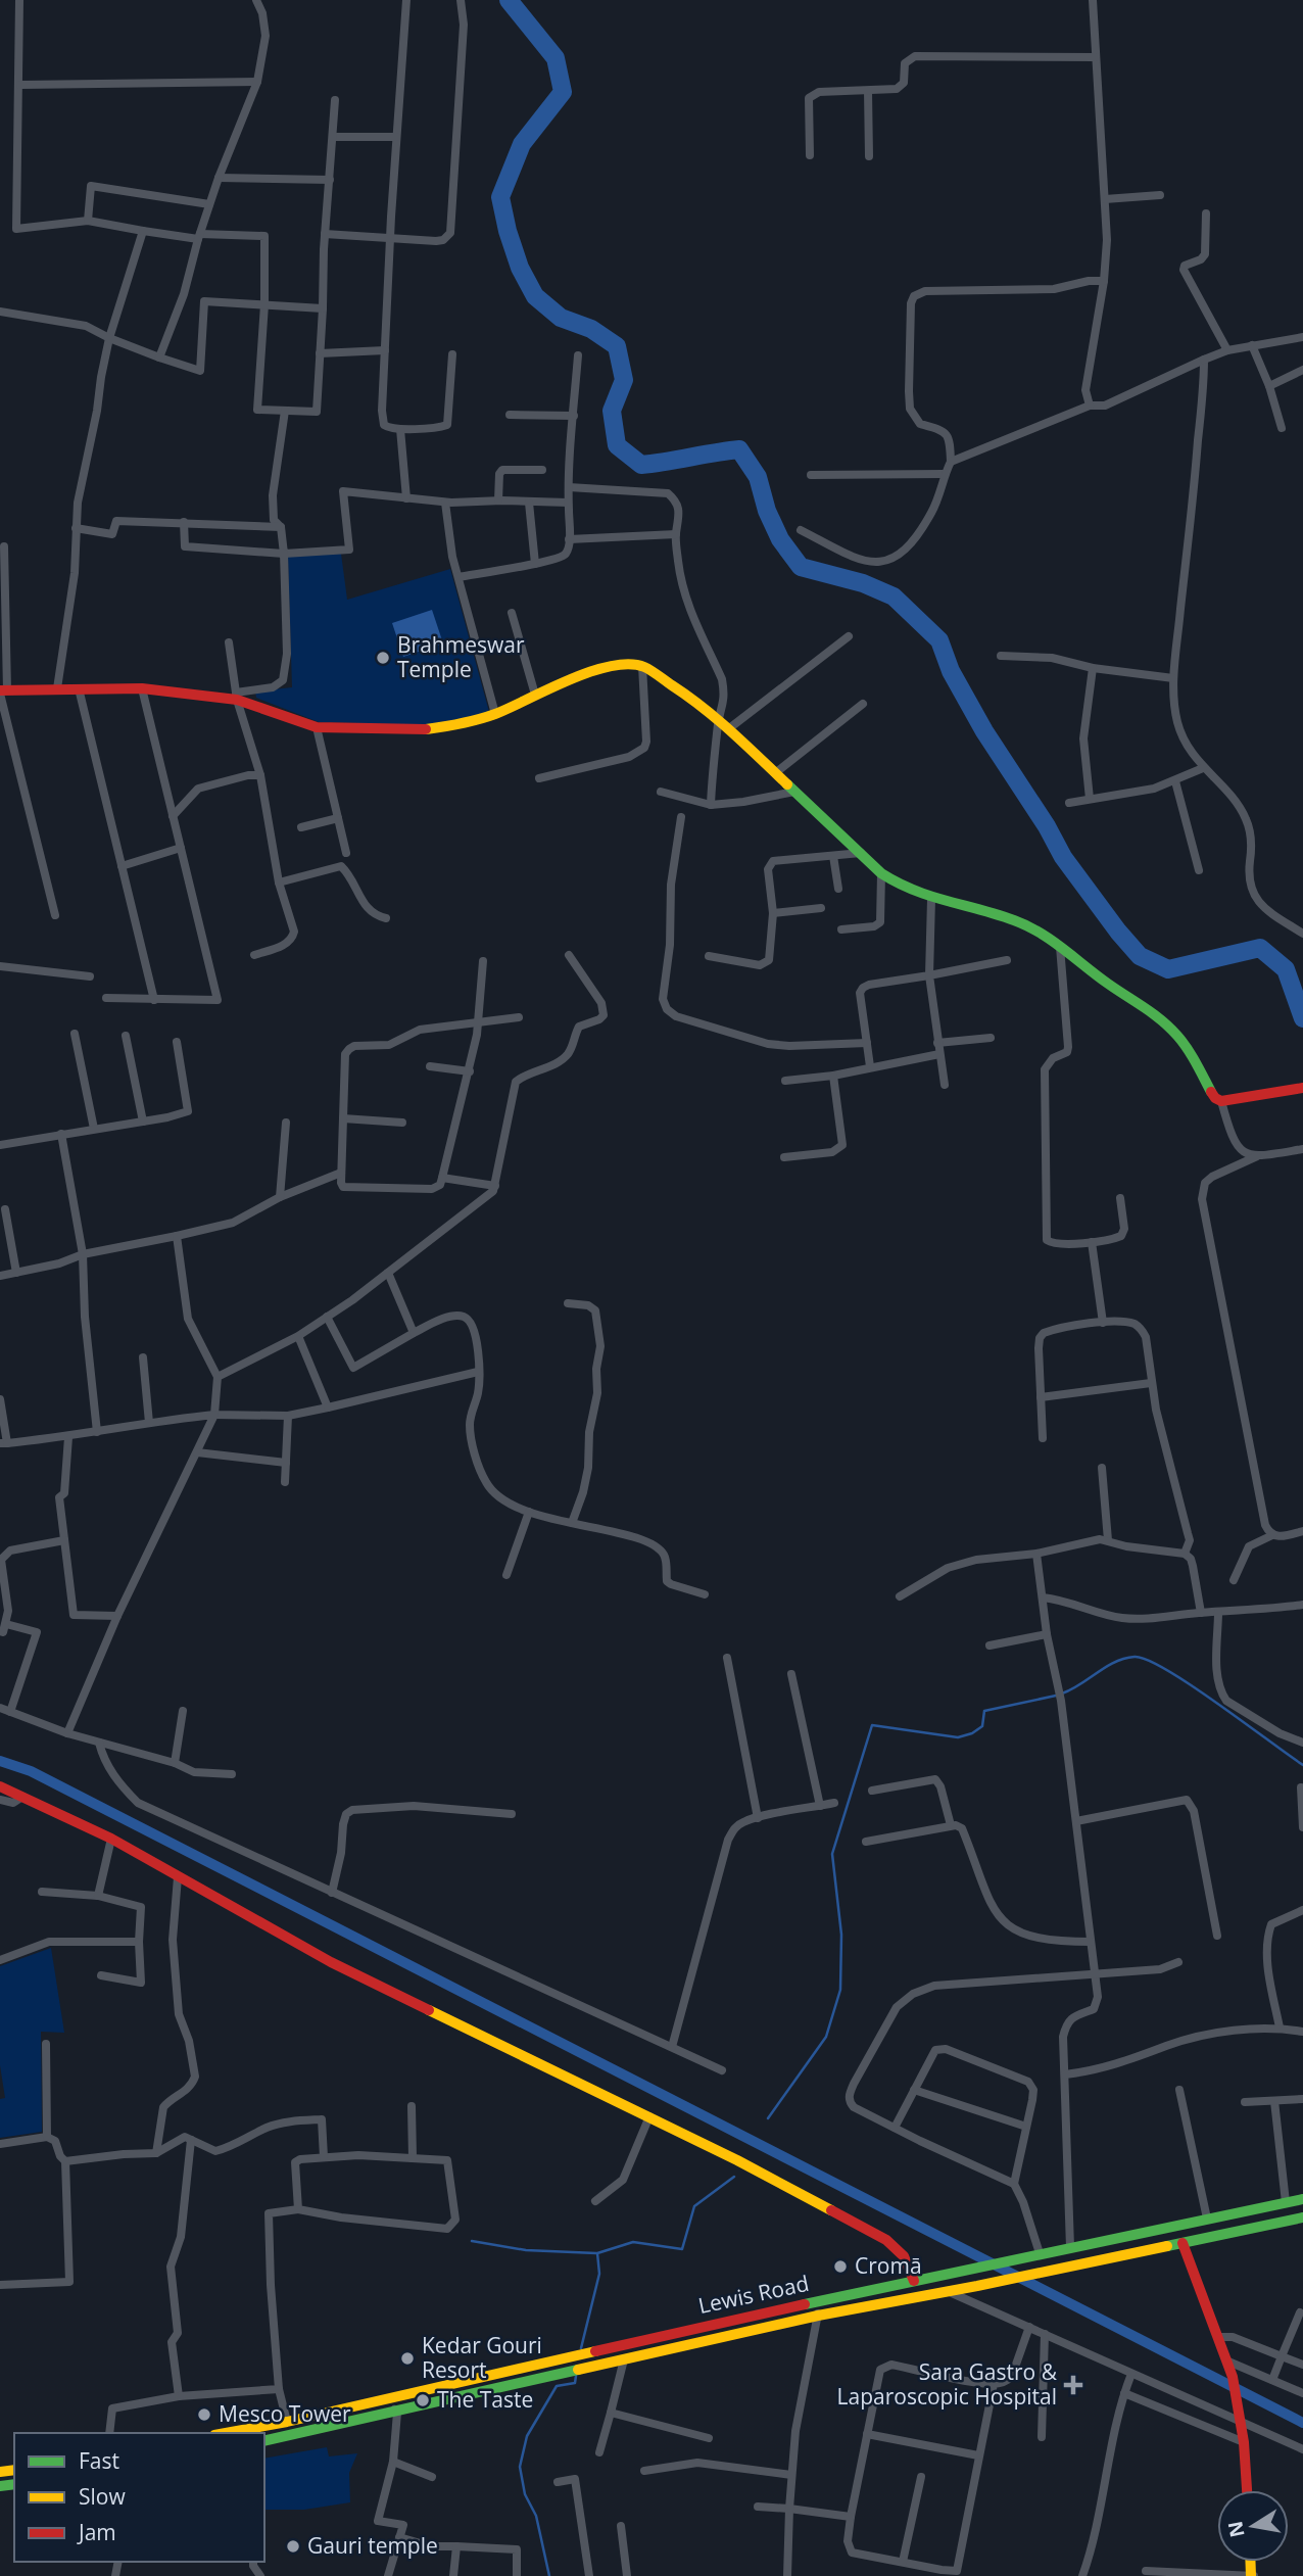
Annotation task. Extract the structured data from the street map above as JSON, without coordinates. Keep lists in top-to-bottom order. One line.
{"streets":{"street":["Lewis Road"]},"places":{"other":["Brahmeswar Temple","Cromā","Kedar Gouri Resort","The Taste","Mesco Tower","Gauri temple"],"health":["Sara Gastro & Laparoscopic Hospital"]},"legend":["Fast","Slow","Jam"],"north":"left"}
